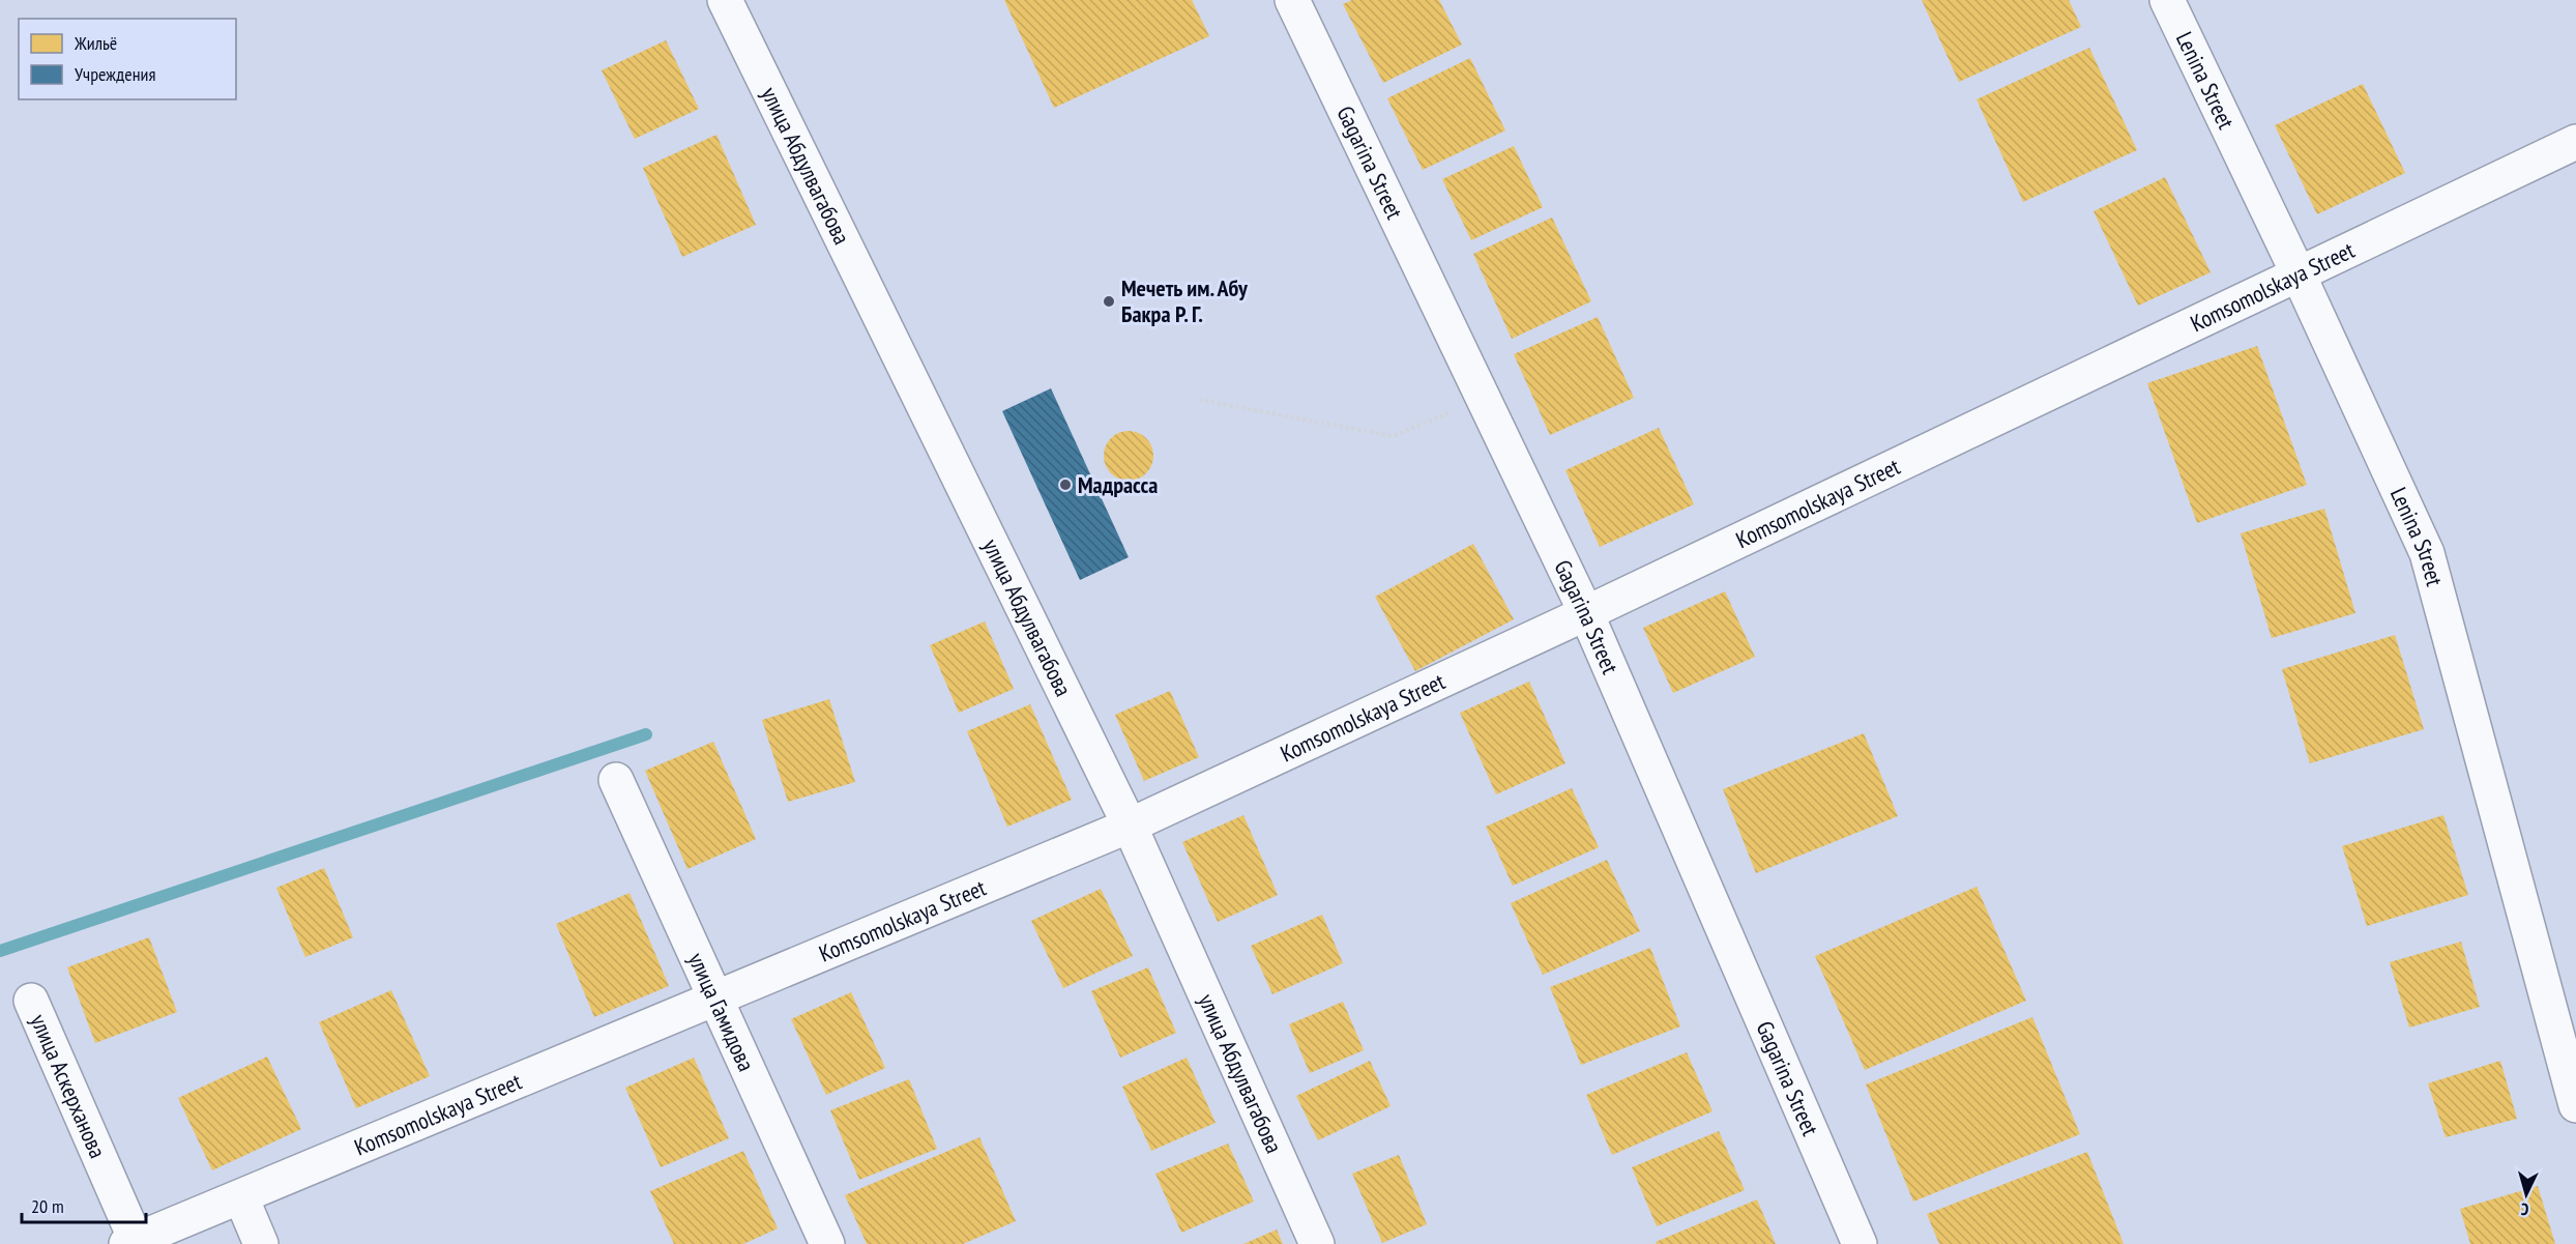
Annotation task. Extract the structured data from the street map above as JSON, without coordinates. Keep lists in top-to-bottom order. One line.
{"streets":{"street":["Lenina Street","Gagarina Street","улица Абдулвагабова","Komsomolskaya Street","улица Гамидова","улица Аскерханова"]},"crossings":[["Lenina Street","Komsomolskaya Street"],["Gagarina Street","Komsomolskaya Street"],["улица Абдулвагабова","Komsomolskaya Street"],["Komsomolskaya Street","улица Гамидова"],["Komsomolskaya Street","улица Аскерханова"]],"places":["Мечеть им. Абу Бакра Р. Г.","Мадрасса"],"legend":["Жильё","Учреждения"],"scale_bar":"20 m","north":"bottom"}
